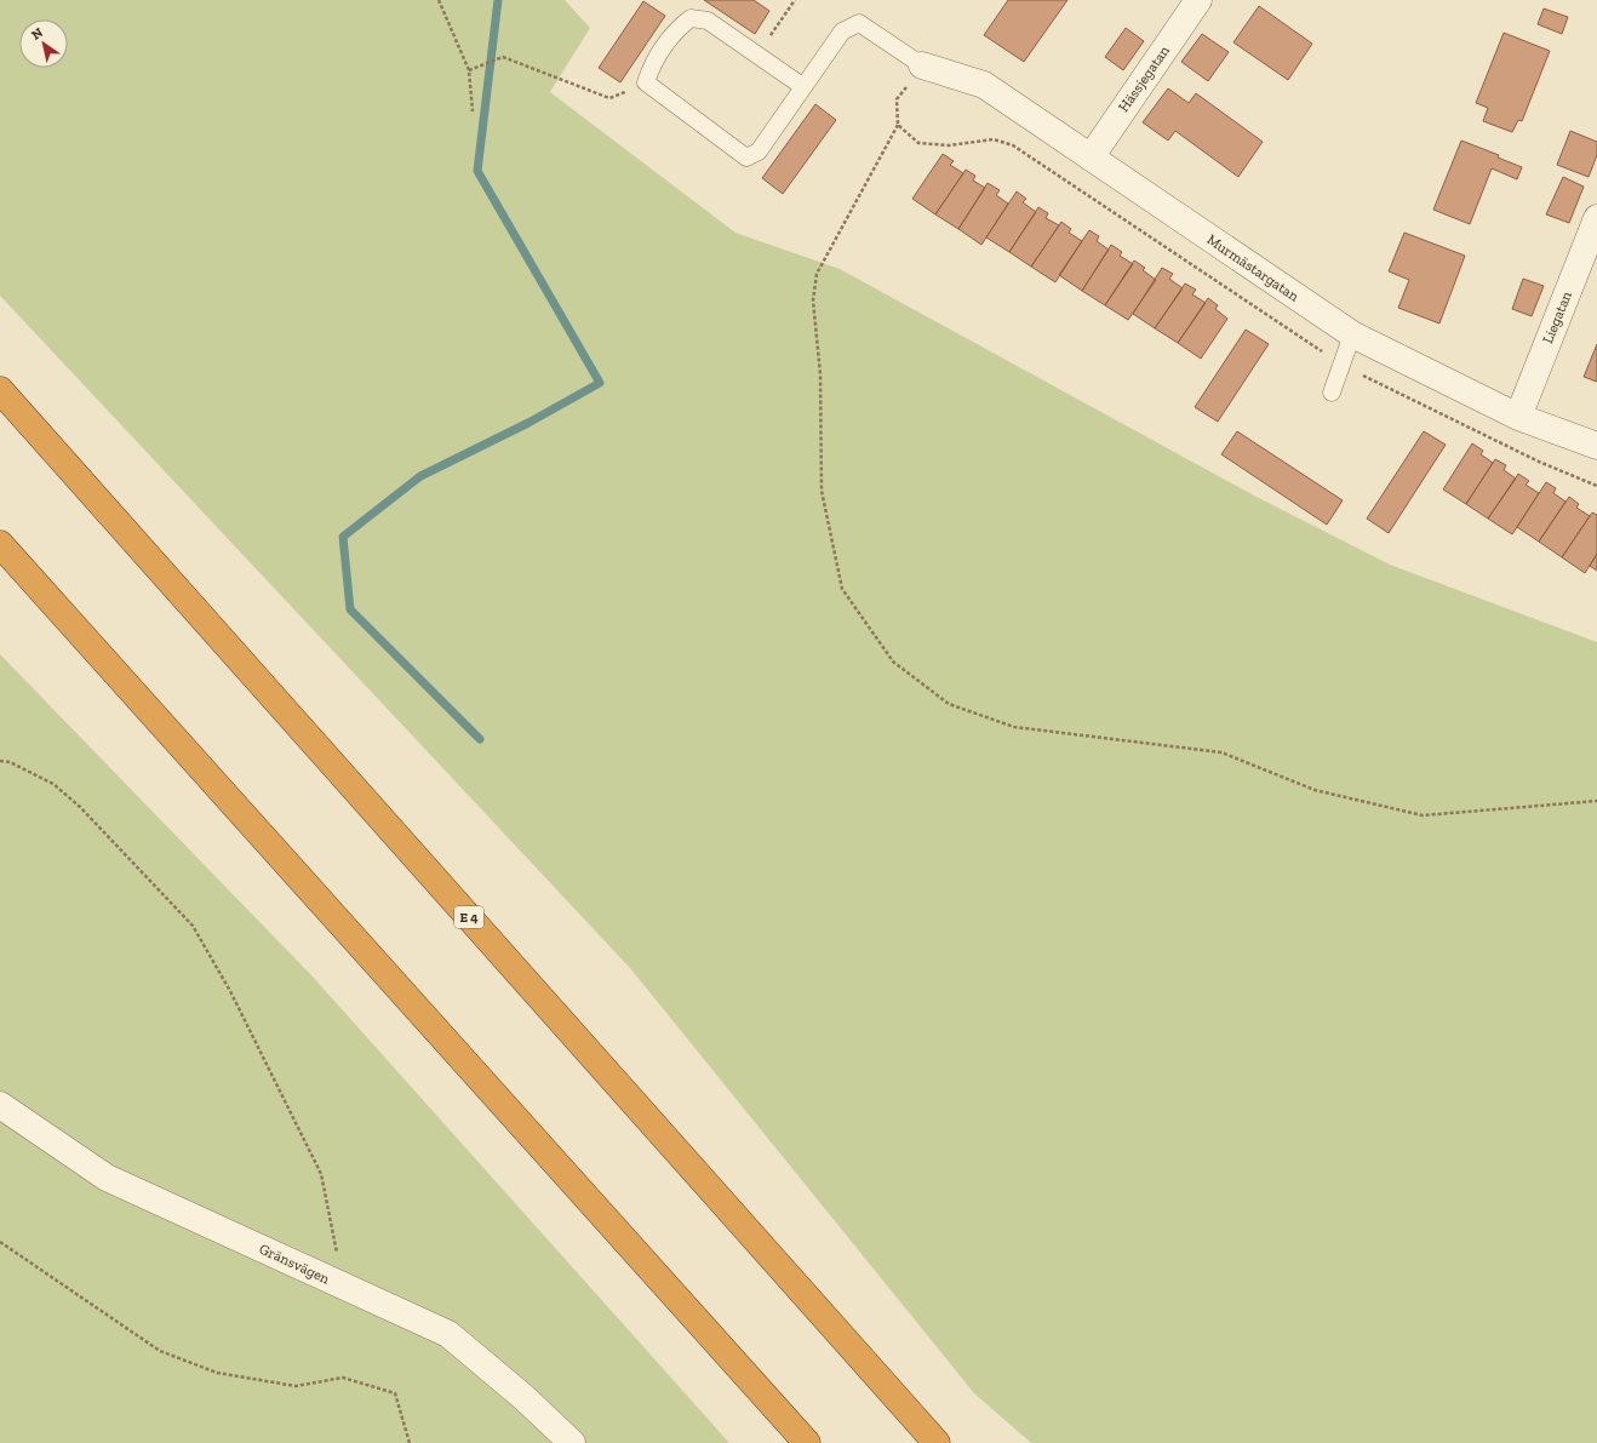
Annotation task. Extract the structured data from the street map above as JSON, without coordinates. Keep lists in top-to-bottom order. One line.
{"streets":{"highway":["E 4"],"street":["Hässjegatan","Murmästargatan","Liegatan","Gränsvägen"]},"crossings":[["Hässjegatan","Murmästargatan"],["Murmästargatan","Liegatan"]],"north":"top left"}
